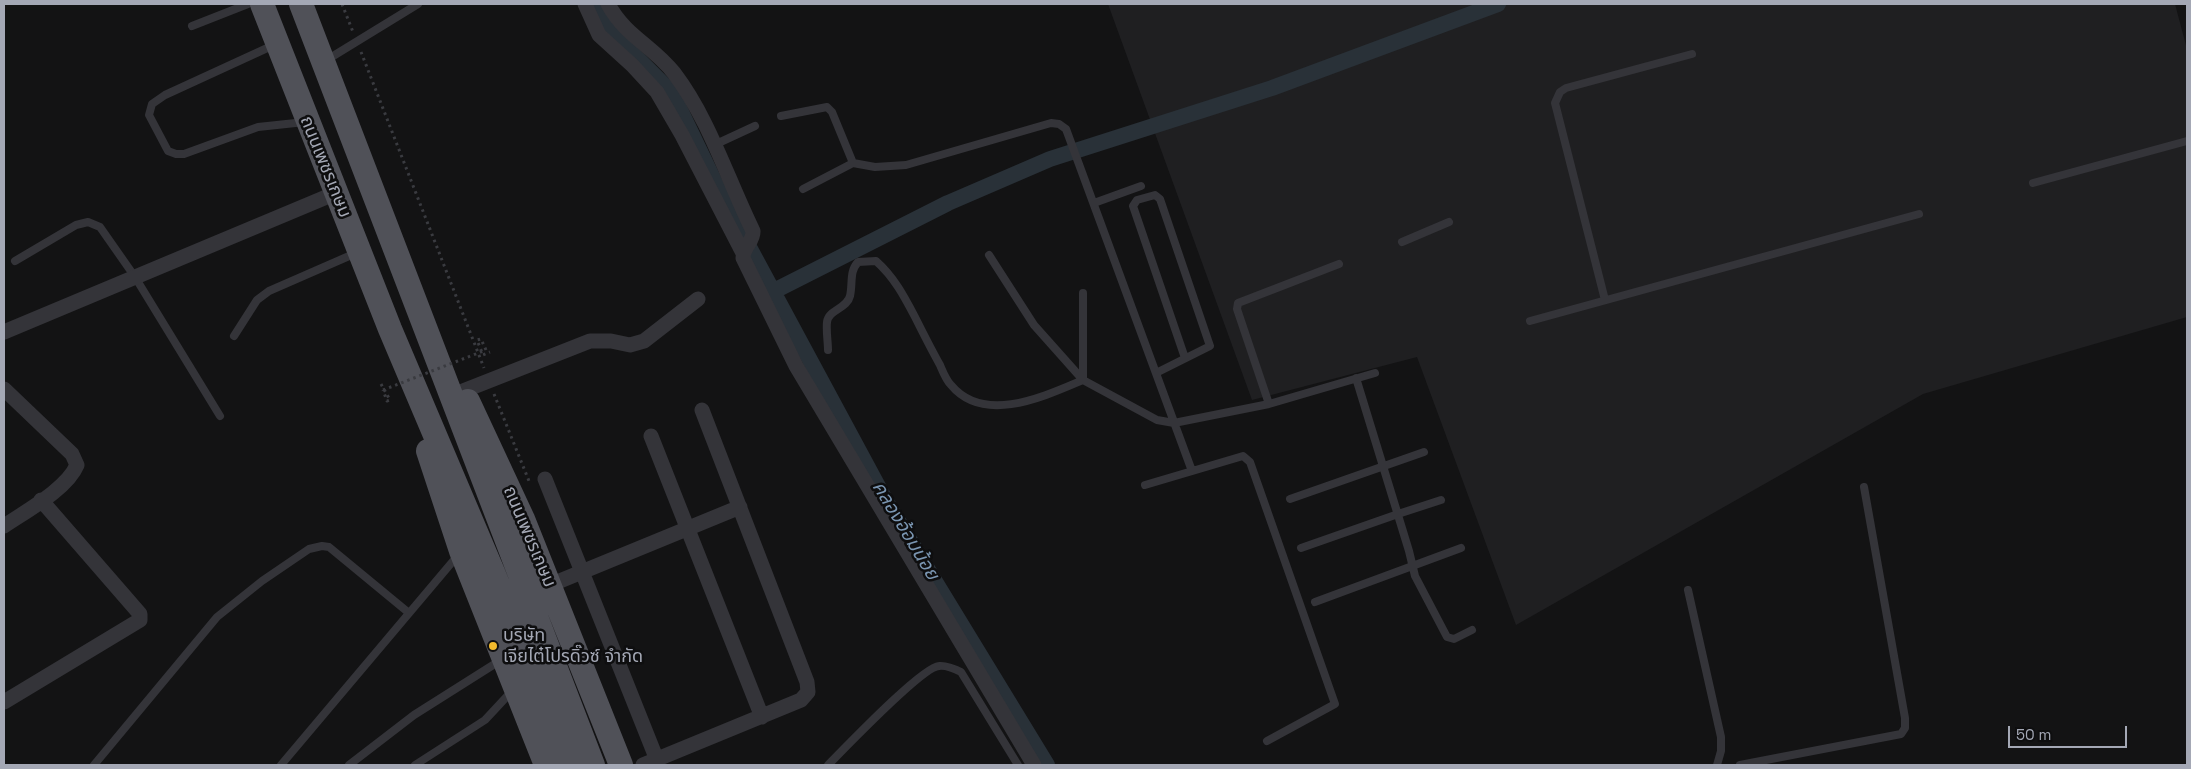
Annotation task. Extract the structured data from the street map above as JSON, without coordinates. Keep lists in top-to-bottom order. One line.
{"streets":{"main road":["ถนนเพชรเกษม"]},"water":["คลองอ้อมน้อย"],"places":["บริษัท เจียไต๋โปรดิ๊วซ์ จำกัด"],"scale_bar":"50 m"}
